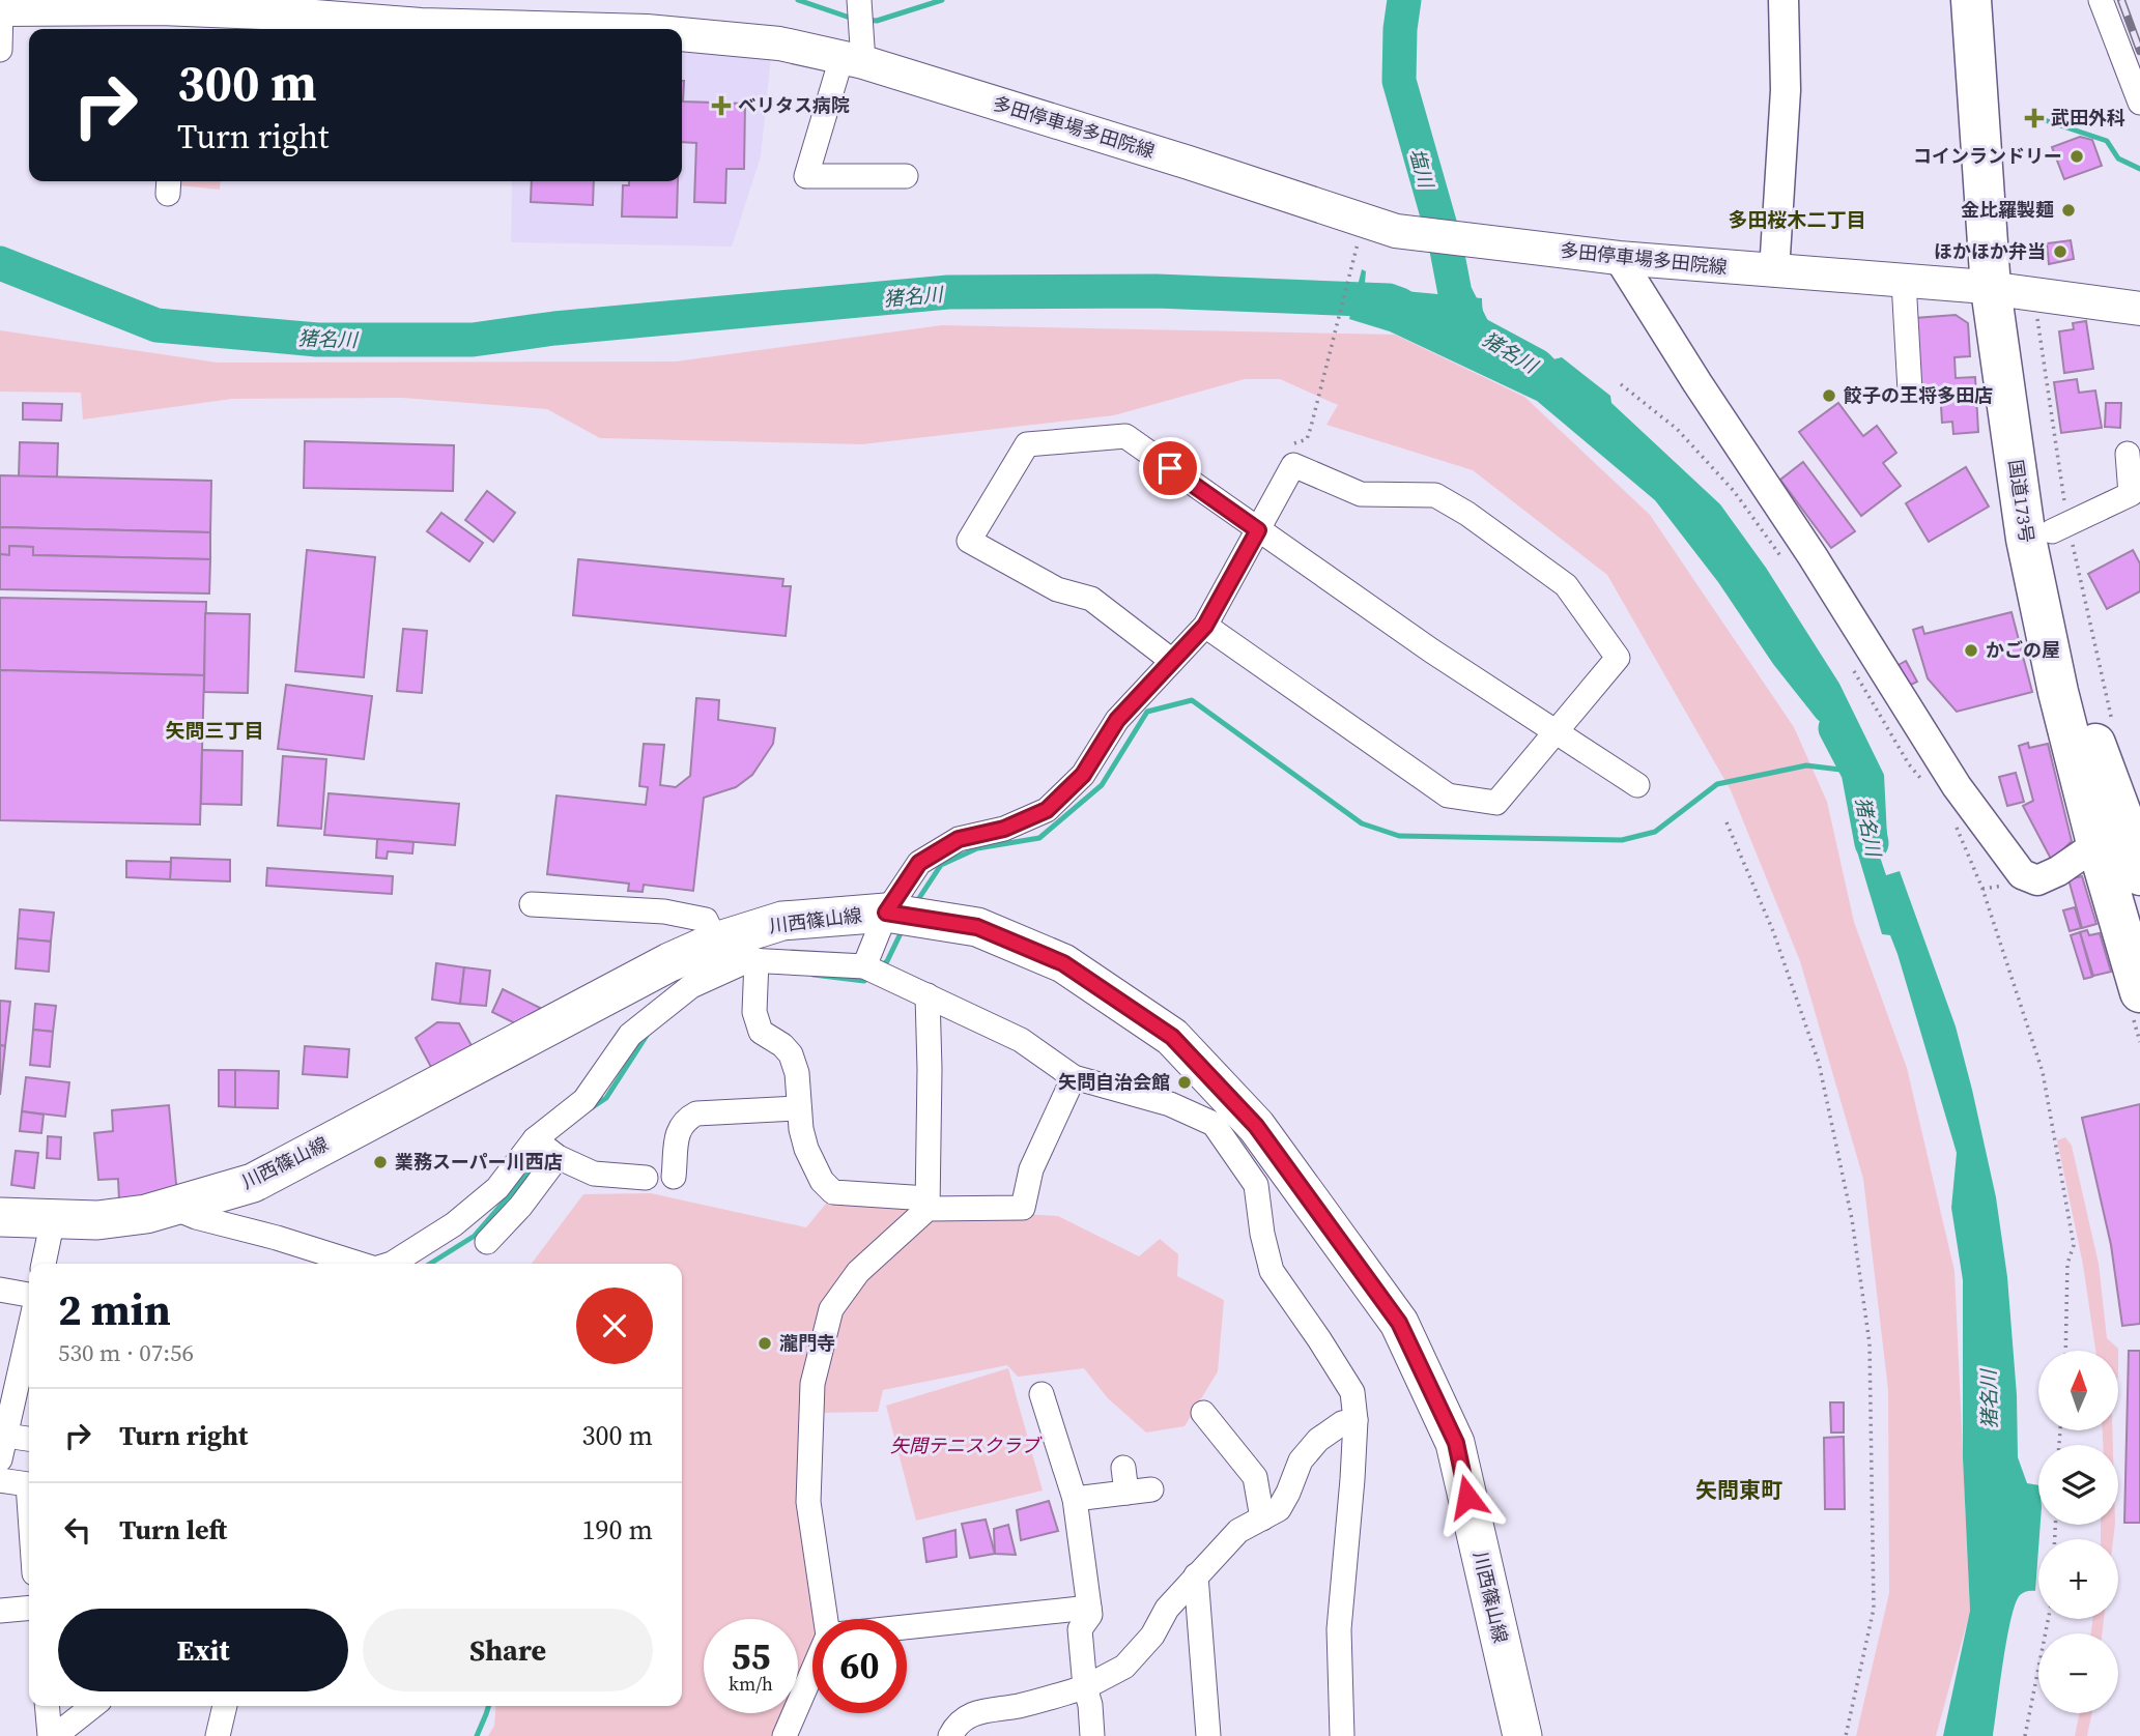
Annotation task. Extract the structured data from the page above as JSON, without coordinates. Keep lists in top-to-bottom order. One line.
{"streets":{"highway":["国道173号"],"main road":["多田停車場多田院線","川西篠山線"]},"crossings":[["多田停車場多田院線","国道173号"]],"districts":["多田桜木二丁目","矢問三丁目","矢問東町"],"water":["塩川","猪名川"],"parks":["矢問テニスクラブ"],"places":{"health":["ベリタス病院","武田外科"],"other":["コインランドリー","金比羅製麺","ほかほか弁当","餃子の王将多田店","かごの屋","矢問自治会館","業務スーパー川西店","瀧門寺"]},"north":"top","page":{"turn":["300 m","Turn right"],"heading":["2 min","530 m · 07:56"],"map_buttons":["+","−"],"list":[{"name":"Turn right","value":"300 m"},{"name":"Turn left","value":"190 m"}],"buttons":["Exit","Share"],"speed":"55 km/h","limit":"60"}}
